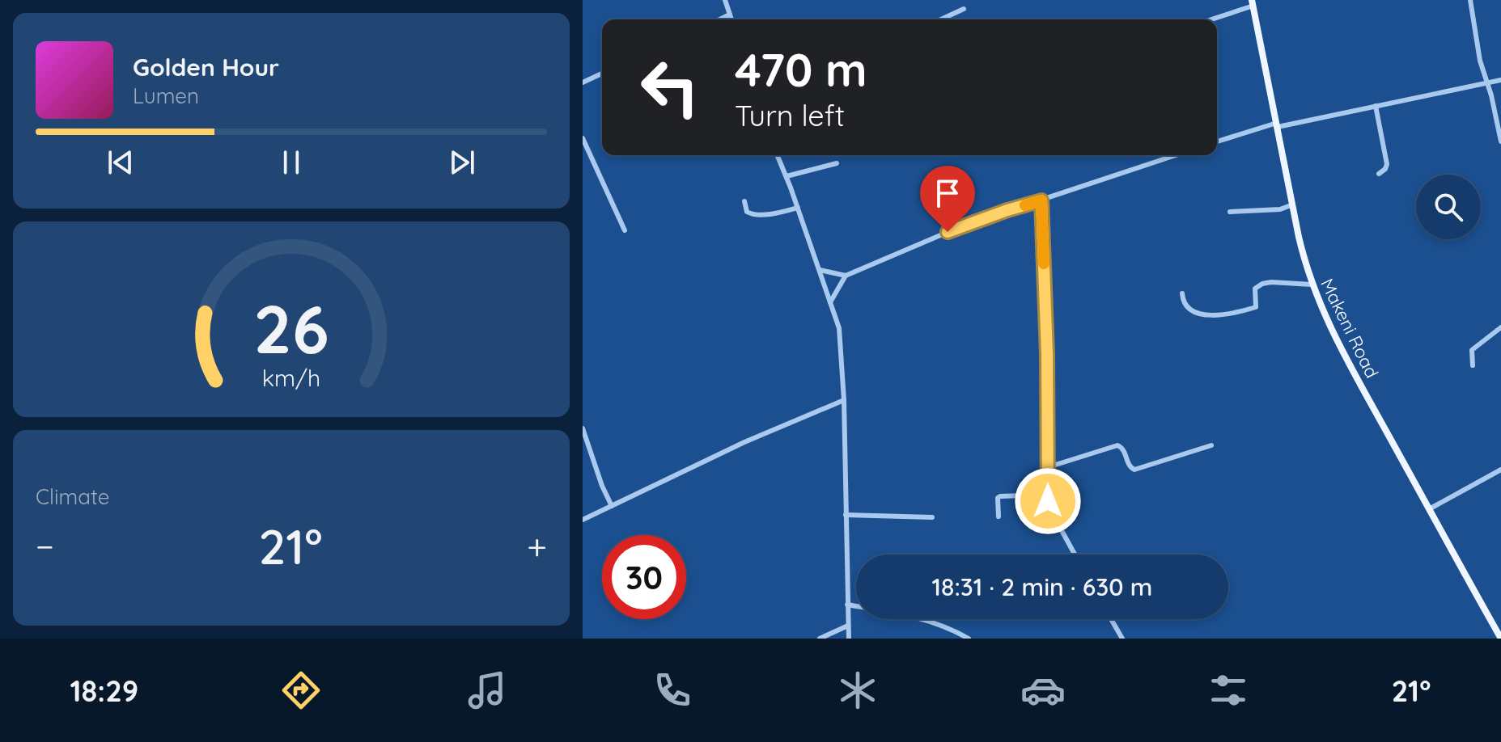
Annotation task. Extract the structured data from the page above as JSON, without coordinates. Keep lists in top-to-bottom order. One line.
{"streets":{"main road":["Makeni Road"]},"page":{"turn":["470 m","Turn left"],"song":["Golden Hour","Lumen"],"tile":"Climate","heat":["−","21°","+"],"limit":"30","trip":"18:31 · 2 min · 630 m","tabs":["18:29","21°"],"gauge":["26","km/h"]}}
